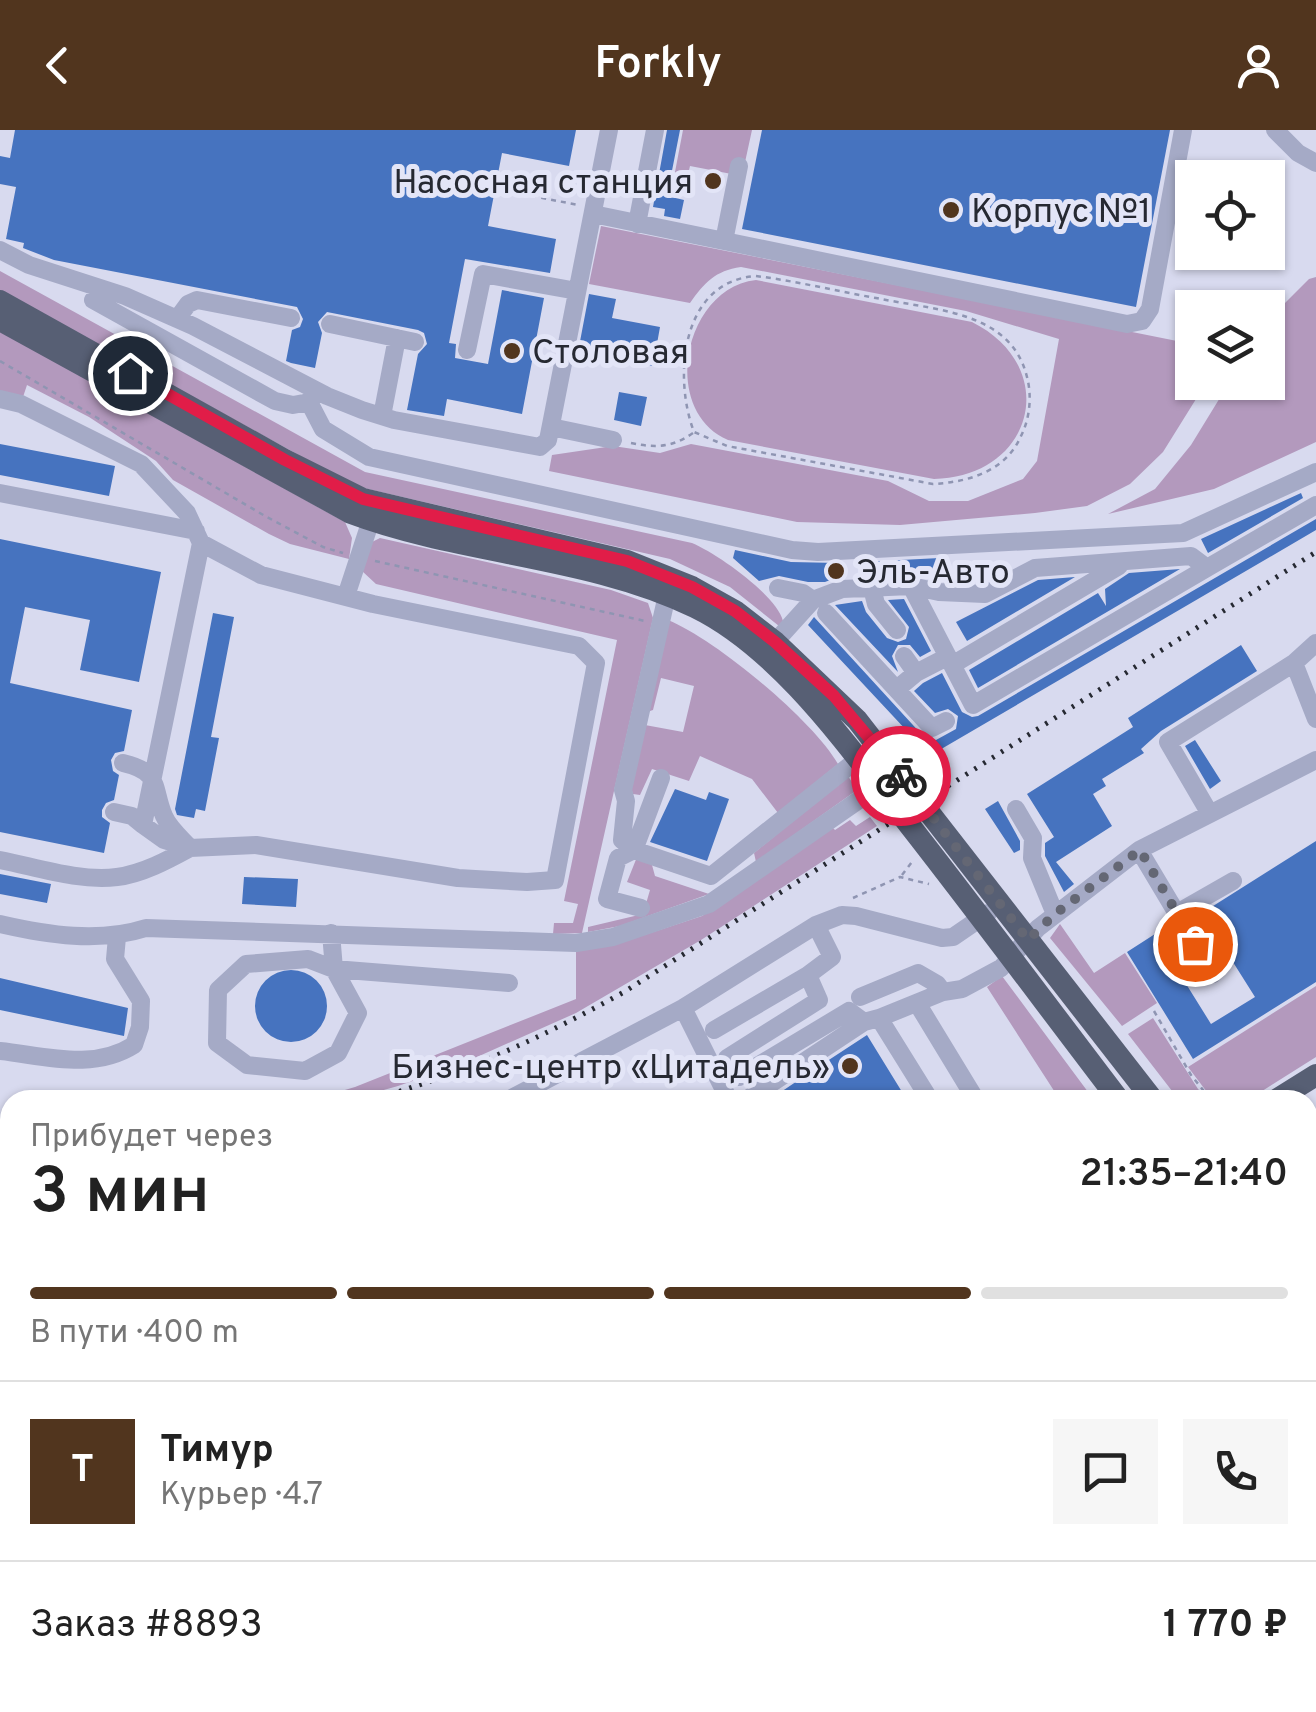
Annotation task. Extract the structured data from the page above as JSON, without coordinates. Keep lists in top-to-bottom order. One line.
{"places":["Насосная станция","Корпус №1","Столовая","Эль-Авто","Бизнес-центр «Цитадель»"],"page":{"header":"Forkly","heading":["3 мин","Прибудет через","21:35–21:40"],"panel":["Тимур","Курьер · 4.7","Заказ #8893","1 770 ₽"],"bar":"В пути · 400 m","round":"Т"}}
